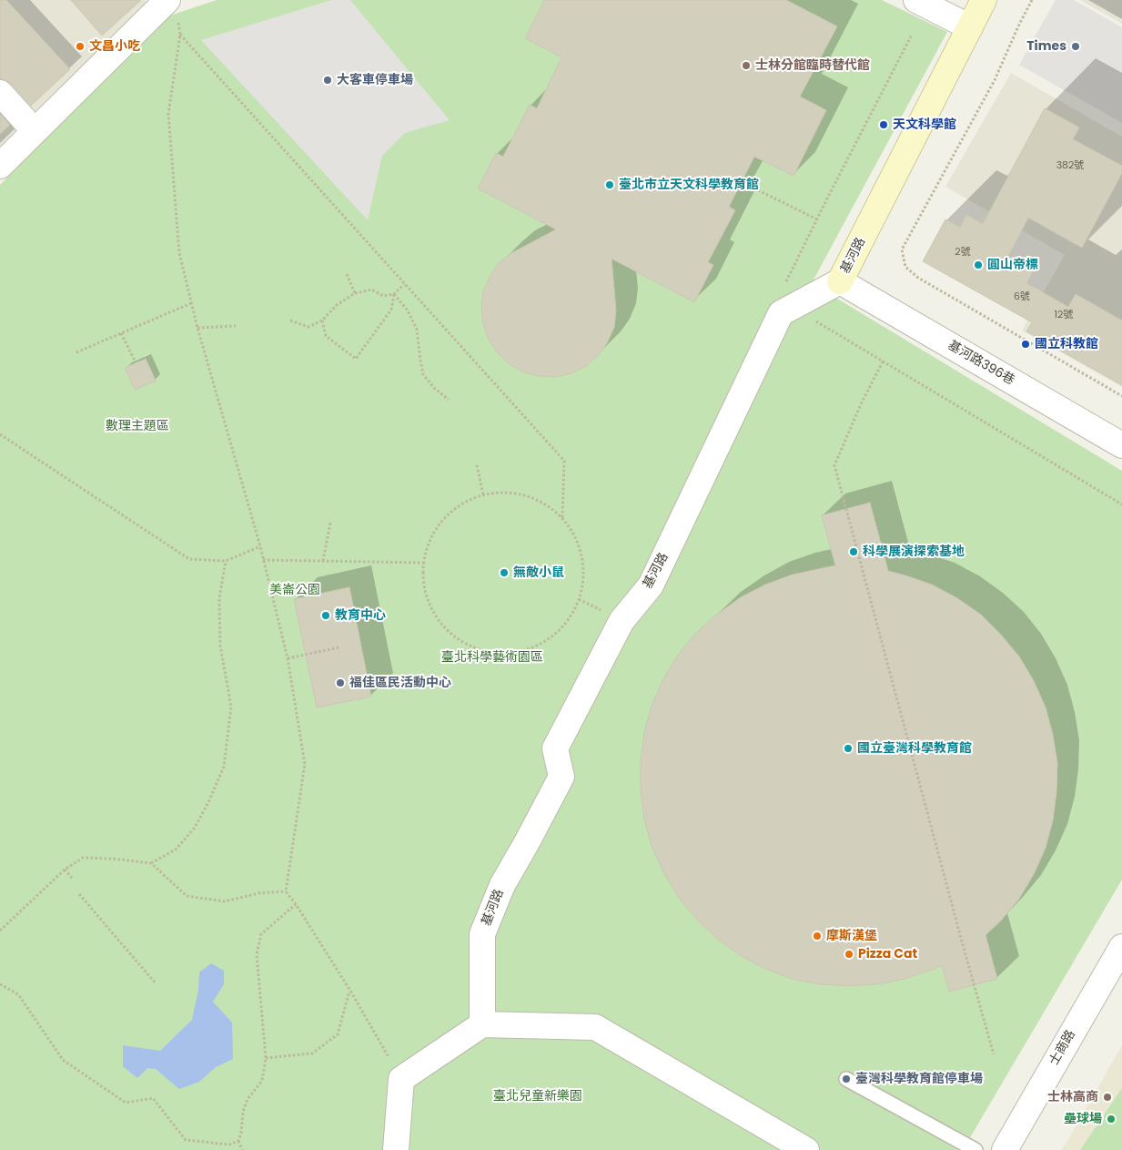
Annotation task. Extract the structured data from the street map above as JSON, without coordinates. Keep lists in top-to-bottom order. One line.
{"streets":{"street":["基河路","基河路396巷","士商路"]},"crossings":[["基河路","基河路396巷"]],"parks":["數理主題區","美崙公園","臺北科學藝術園區","臺北兒童新樂園"],"places":["文昌小吃","Times","士林分館臨時替代館","大客車停車場","天文科學館","臺北市立天文科學教育館","圓山帝標","國立科教館","科學展演探索基地","無敵小鼠","教育中心","福佳區民活動中心","國立臺灣科學教育館","摩斯漢堡","Pizza Cat","臺灣科學教育館停車場","士林高商","壘球場"],"house_numbers":["382號","2號","6號","12號"]}
